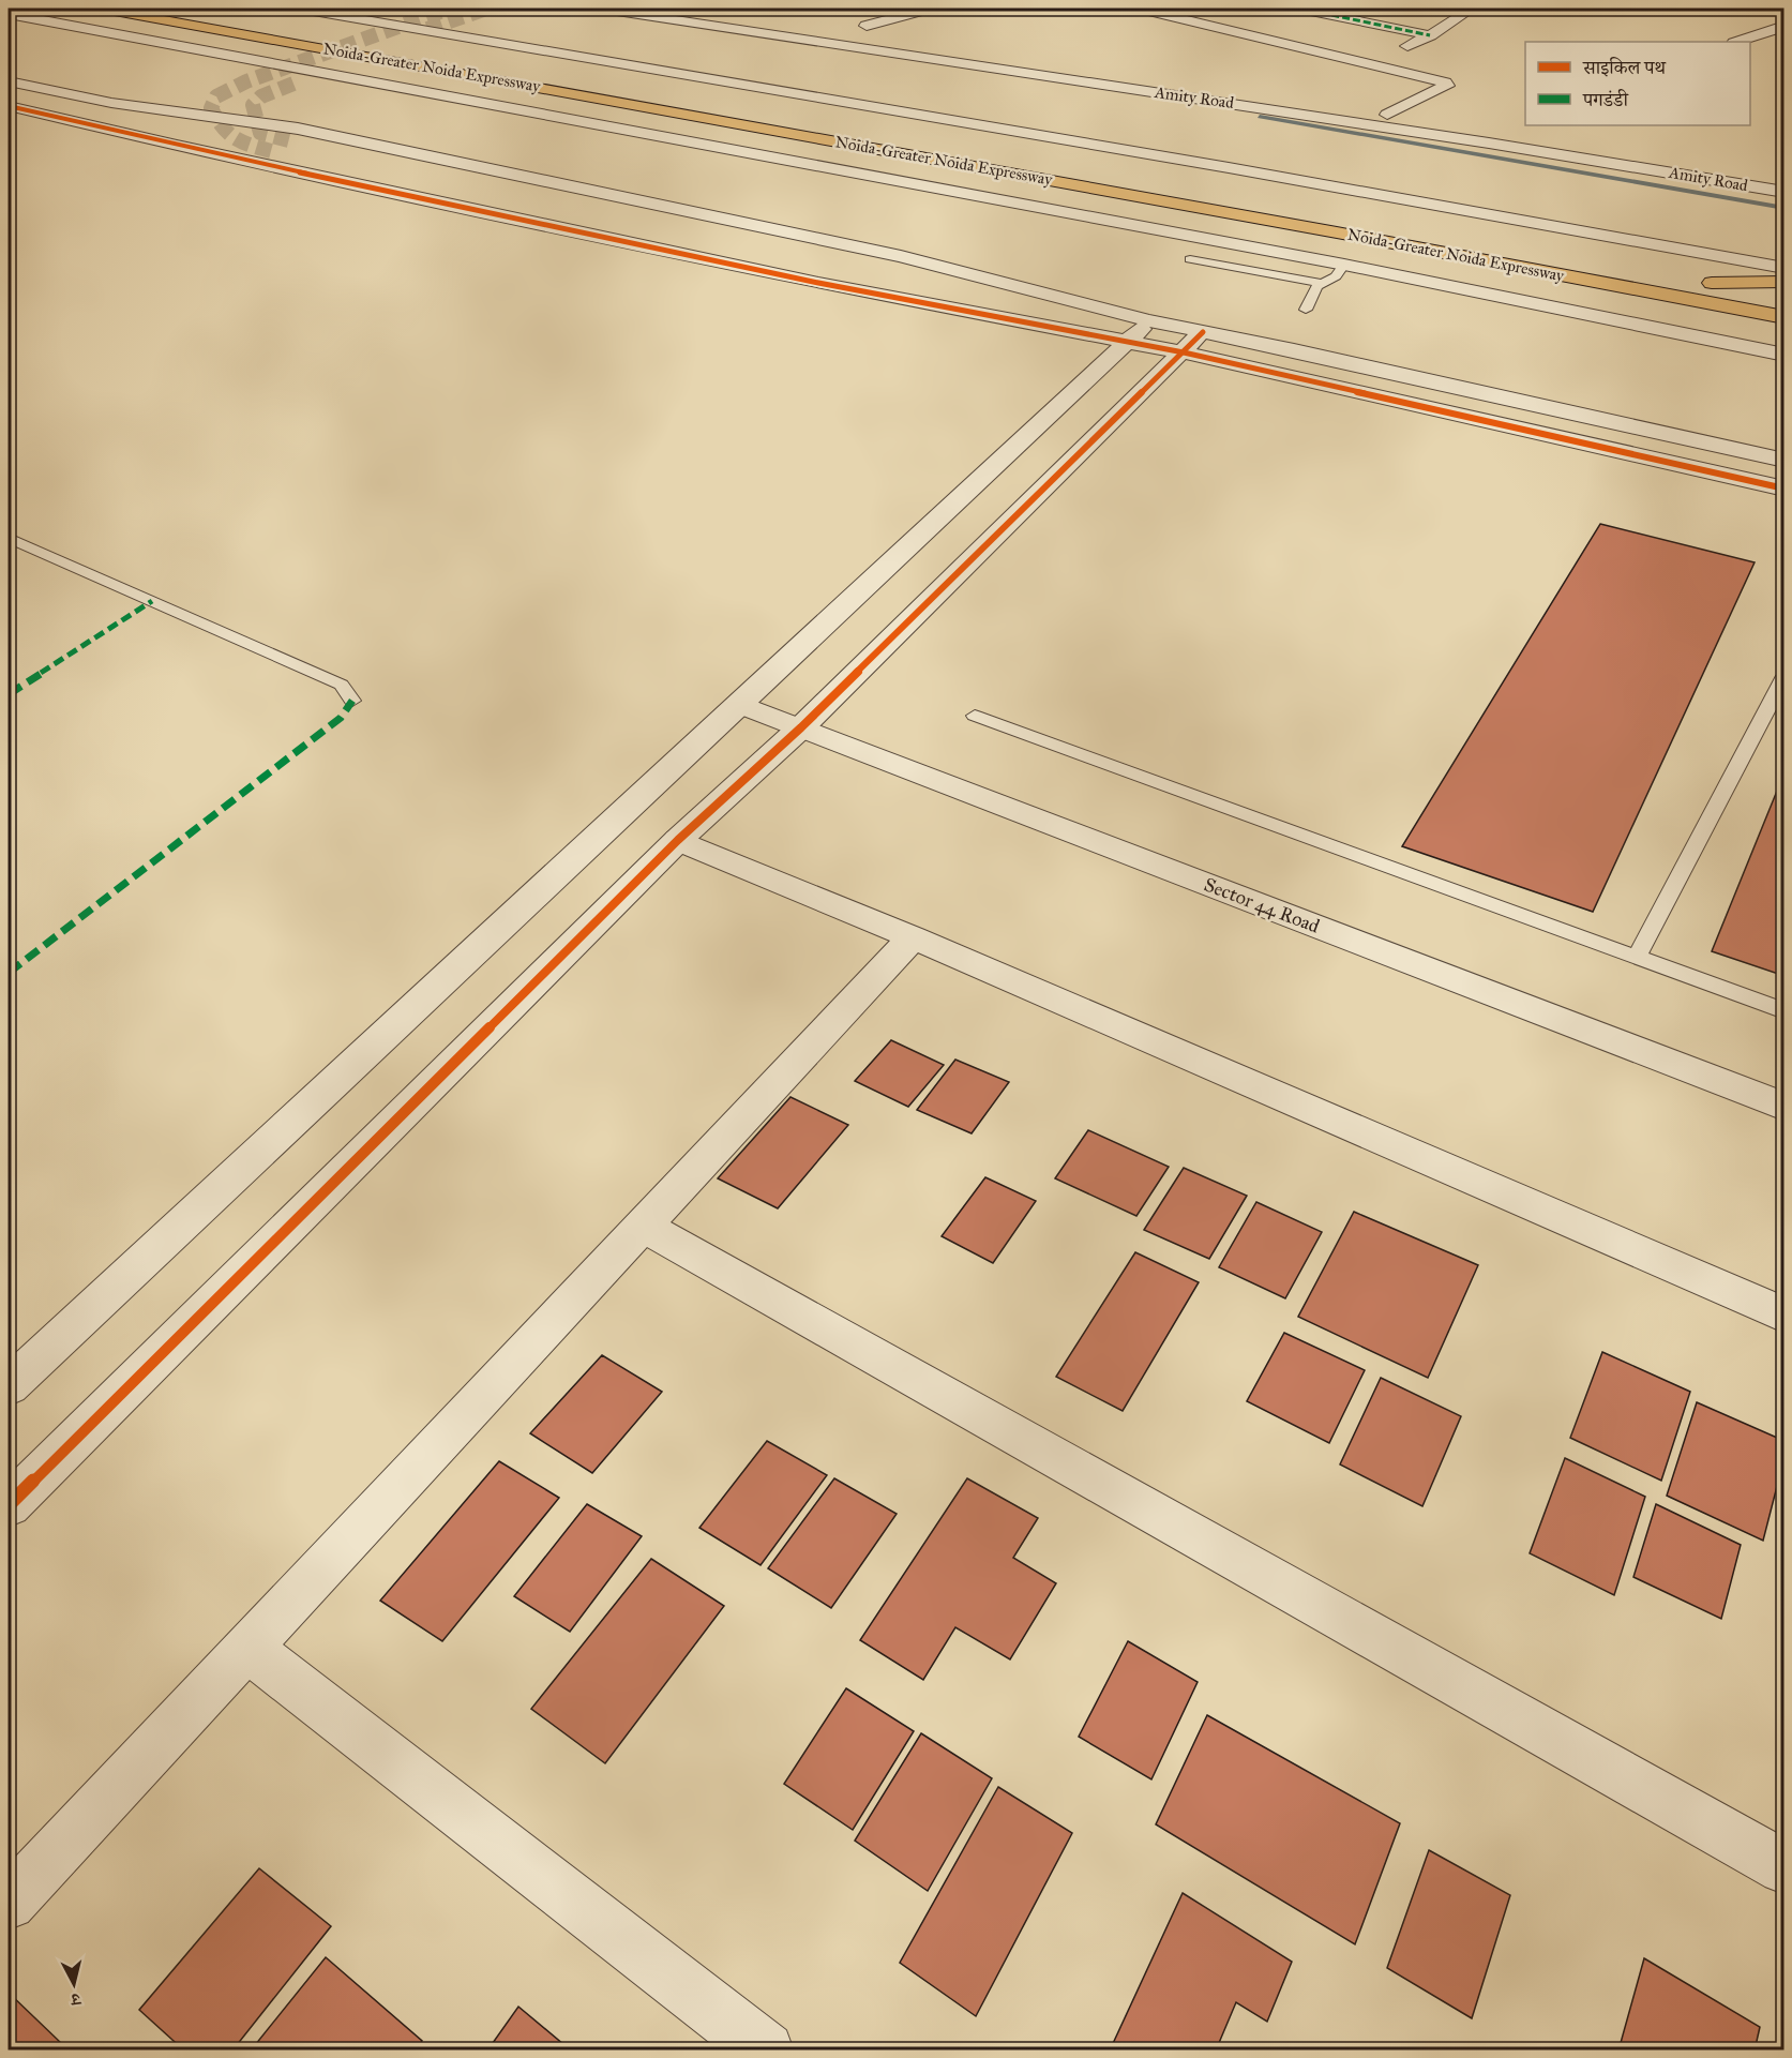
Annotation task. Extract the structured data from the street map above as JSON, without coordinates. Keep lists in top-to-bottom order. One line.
{"streets":{"highway":["Noida-Greater Noida Expressway"],"street":["Amity Road","Sector 44 Road"]},"legend":["साइकिल पथ","पगडंडी"],"north":"bottom"}
